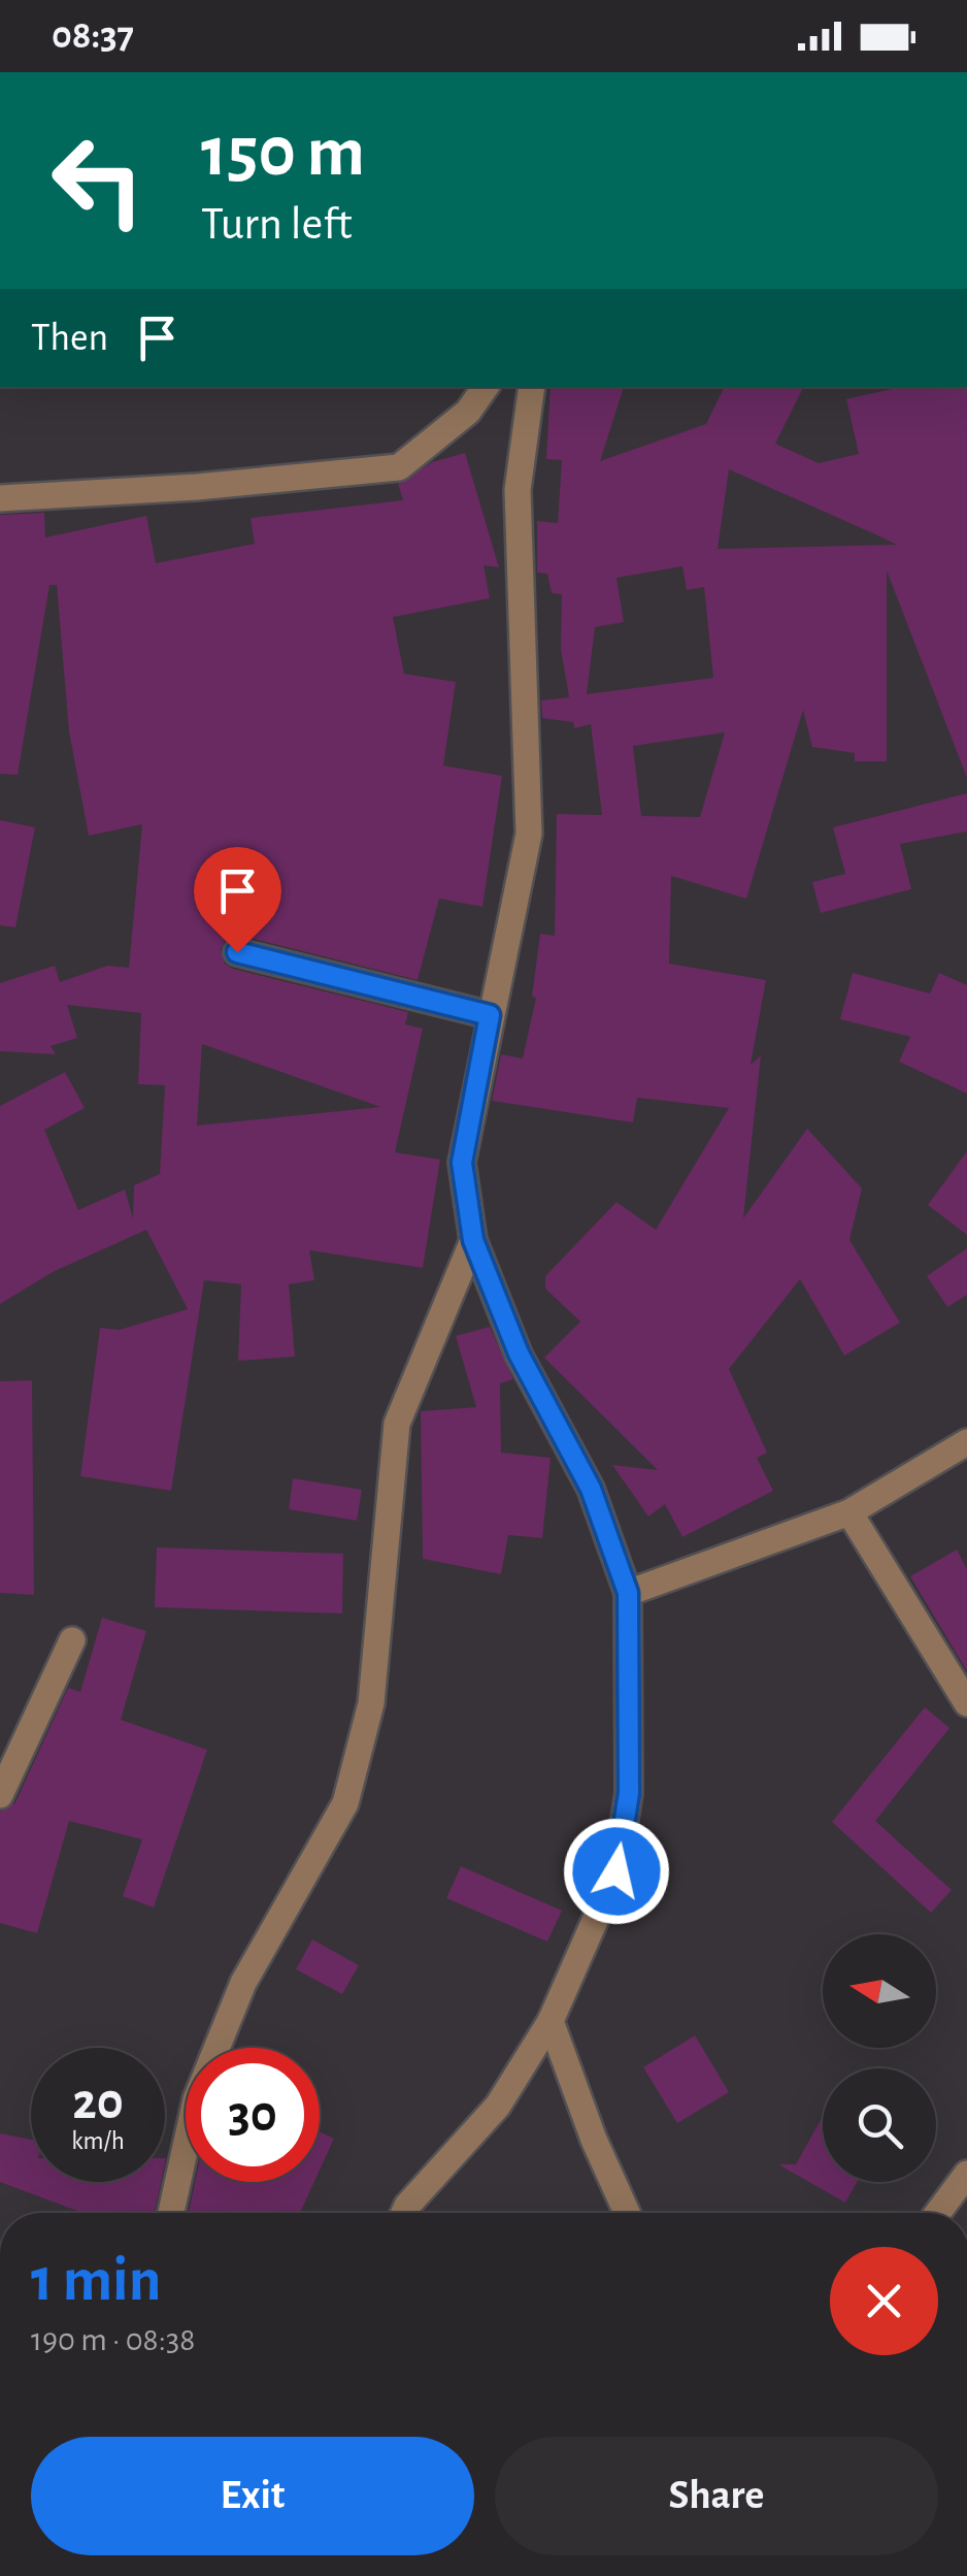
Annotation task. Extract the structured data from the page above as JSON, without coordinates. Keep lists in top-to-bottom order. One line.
{"north":"left","page":{"status":"08:37","turn":["150 m","Turn left"],"then":"Then","speed":"20 km/h","limit":"30","heading":["1 min","190 m · 08:38"],"buttons":["Exit","Share"]}}
